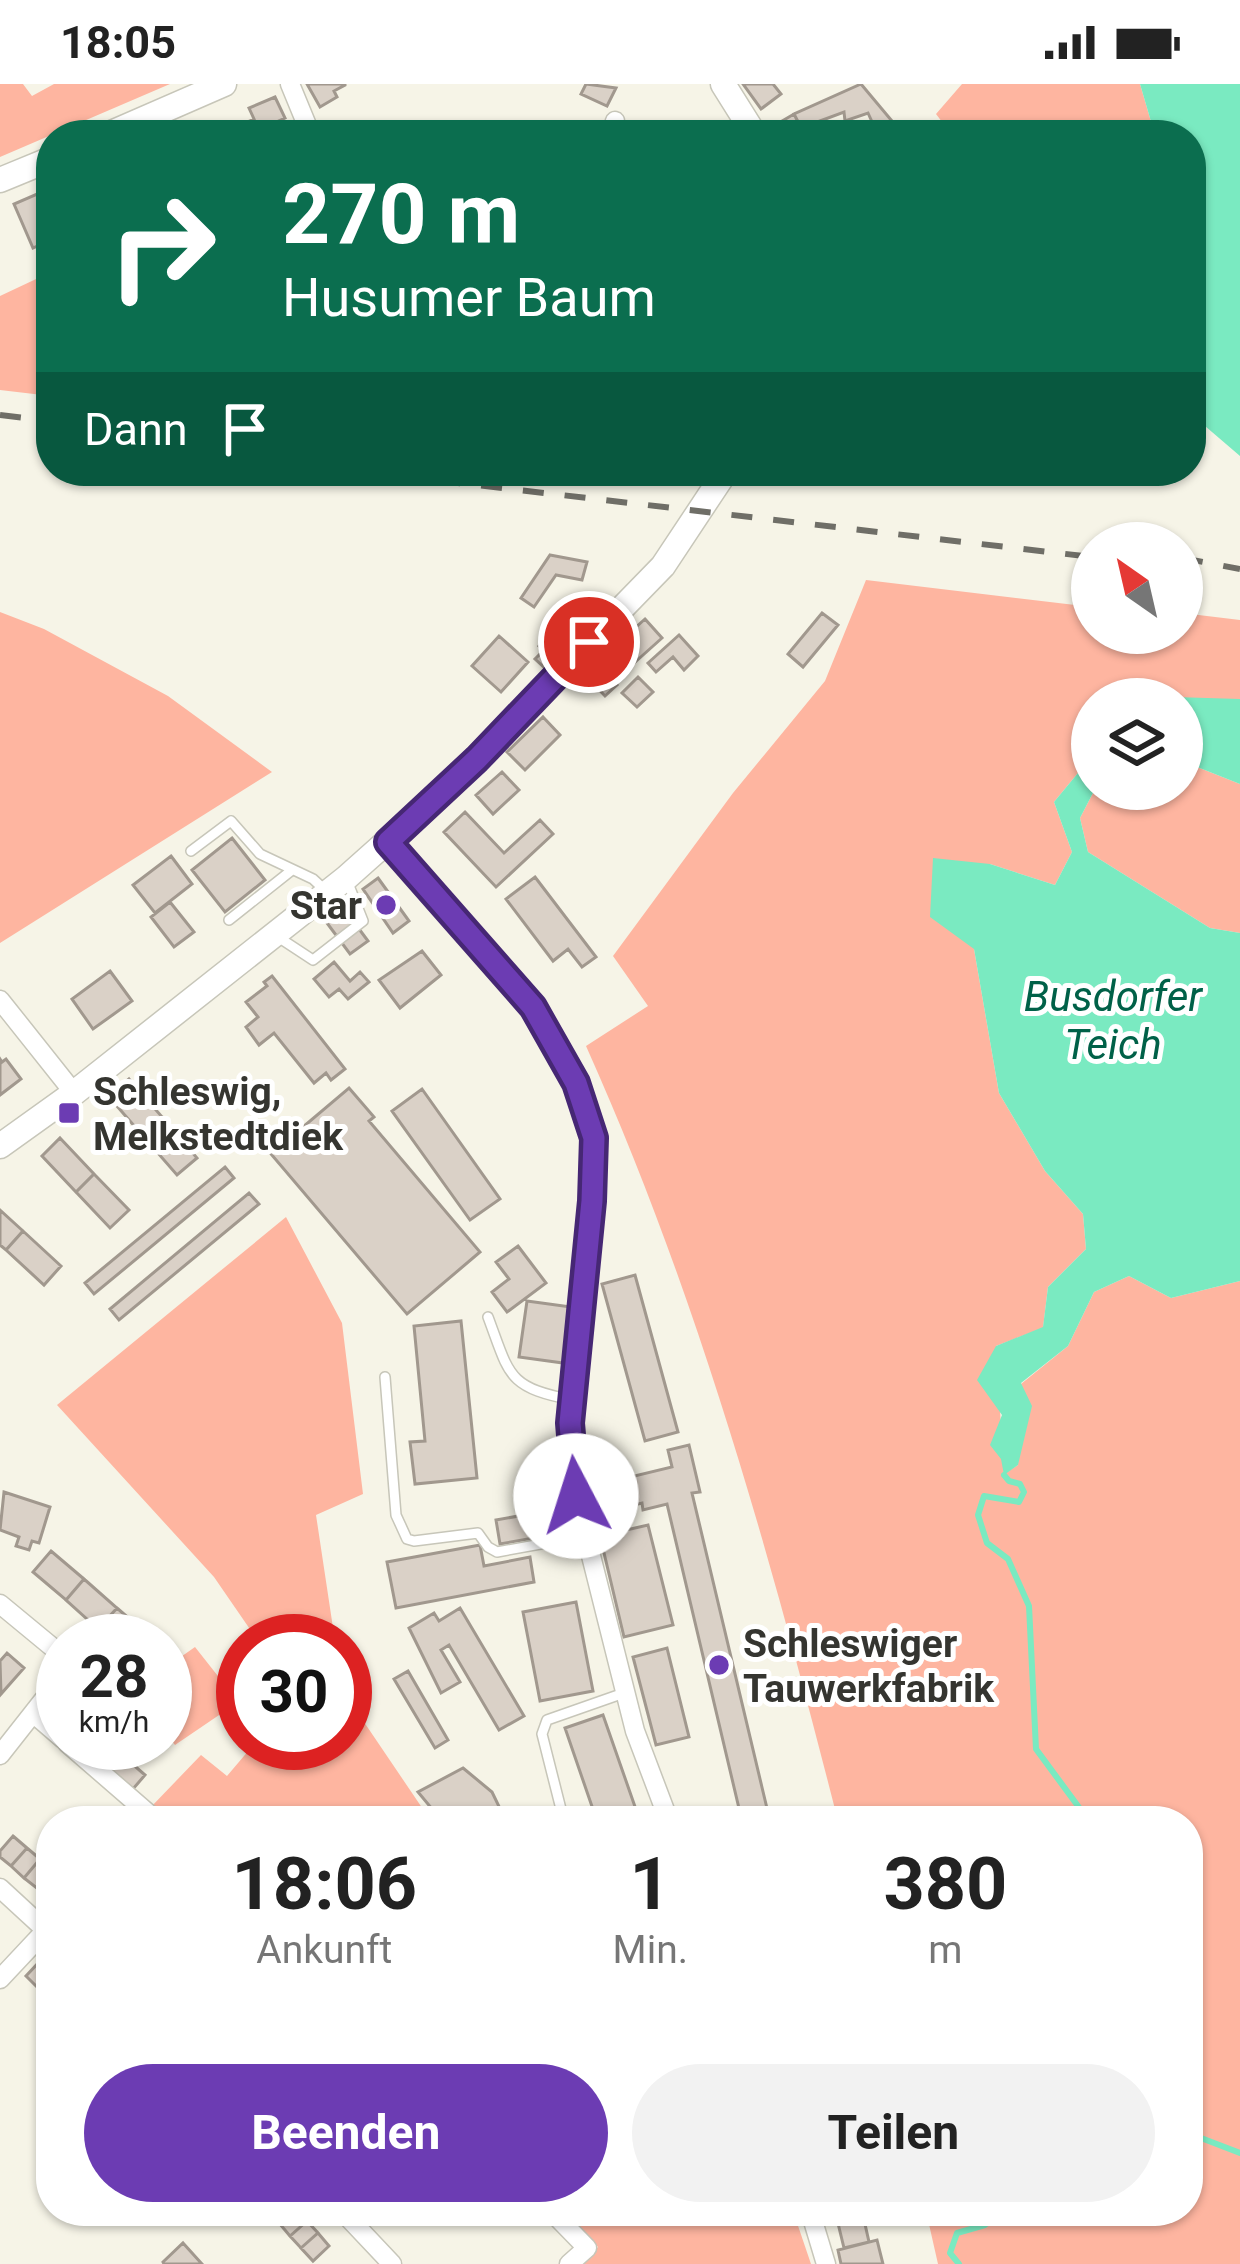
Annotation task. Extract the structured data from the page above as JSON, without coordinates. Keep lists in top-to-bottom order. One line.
{"water":["Busdorfer Teich"],"places":{"other":["Star","Schleswiger Tauwerkfabrik"],"transit":["Schleswig, Melkstedtdiek"]},"north":"top left","page":{"status":"18:05","turn":["270 m","Husumer Baum"],"then":"Dann","speed":"28 km/h","limit":"30","eta":["18:06","Ankunft","1","Min.","380","m"],"buttons":["Beenden","Teilen"]}}
